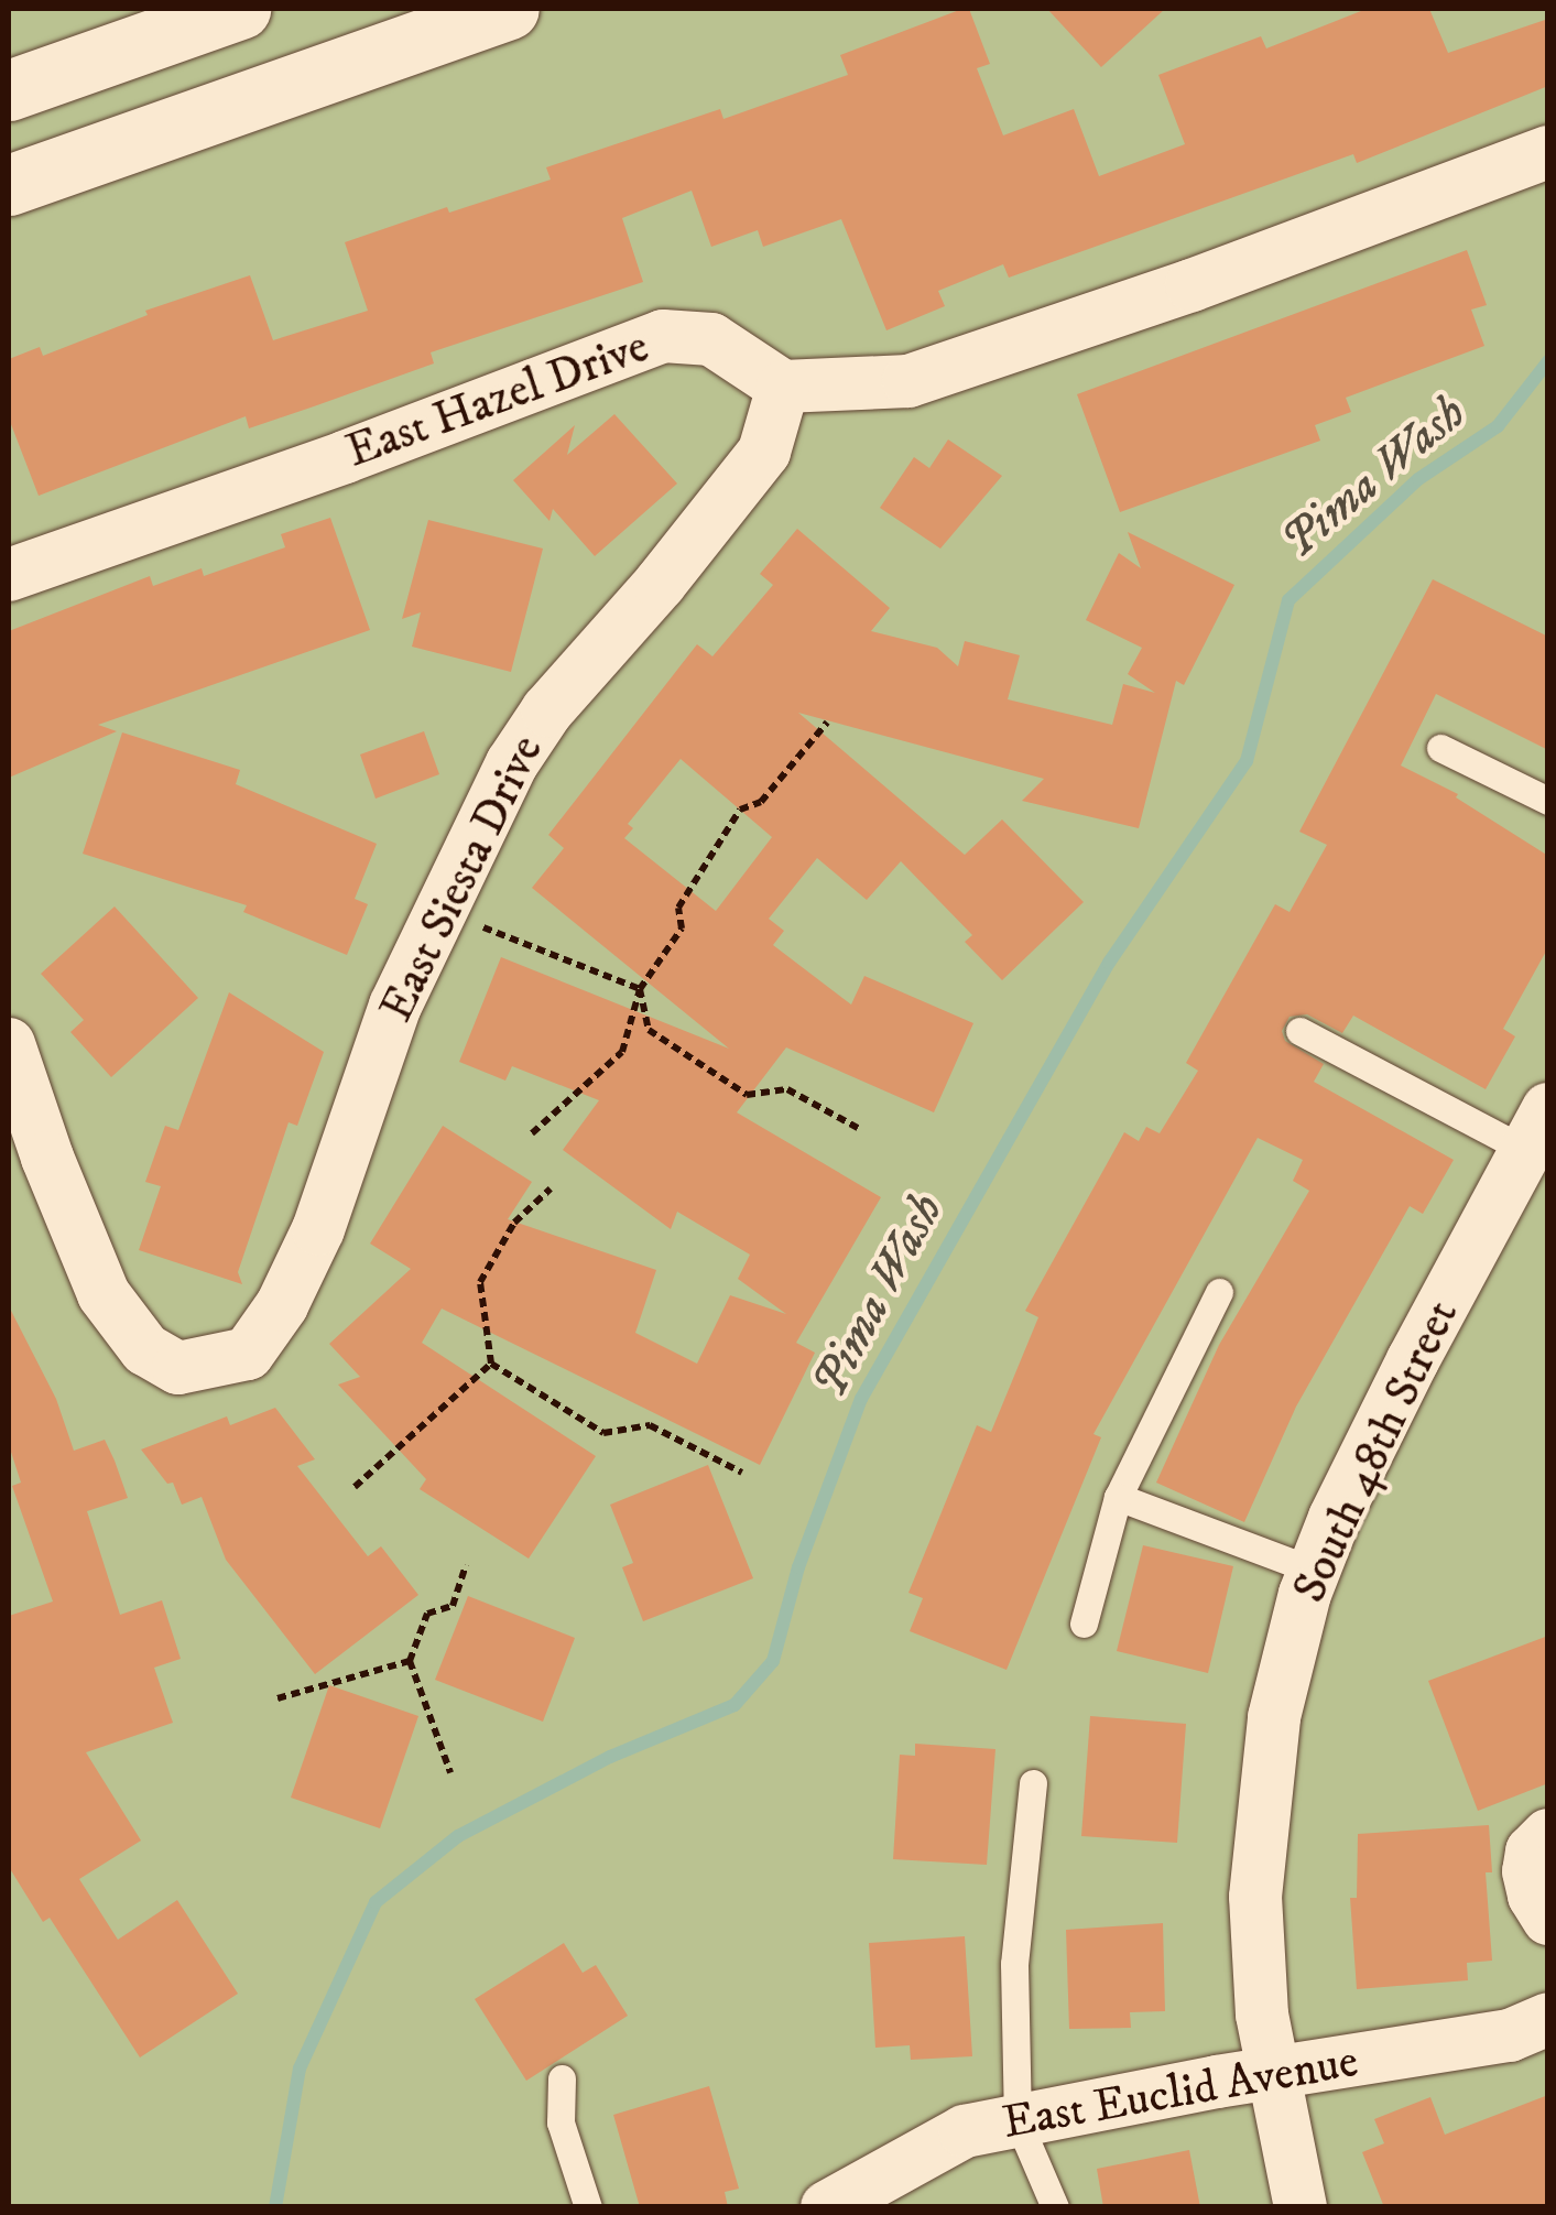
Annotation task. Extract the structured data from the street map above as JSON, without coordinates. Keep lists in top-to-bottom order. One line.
{"streets":{"street":["East Hazel Drive","East Siesta Drive","South 48th Street","East Euclid Avenue"]},"crossings":[["East Hazel Drive","East Siesta Drive"],["South 48th Street","East Euclid Avenue"]],"water":["Pima Wash"]}
